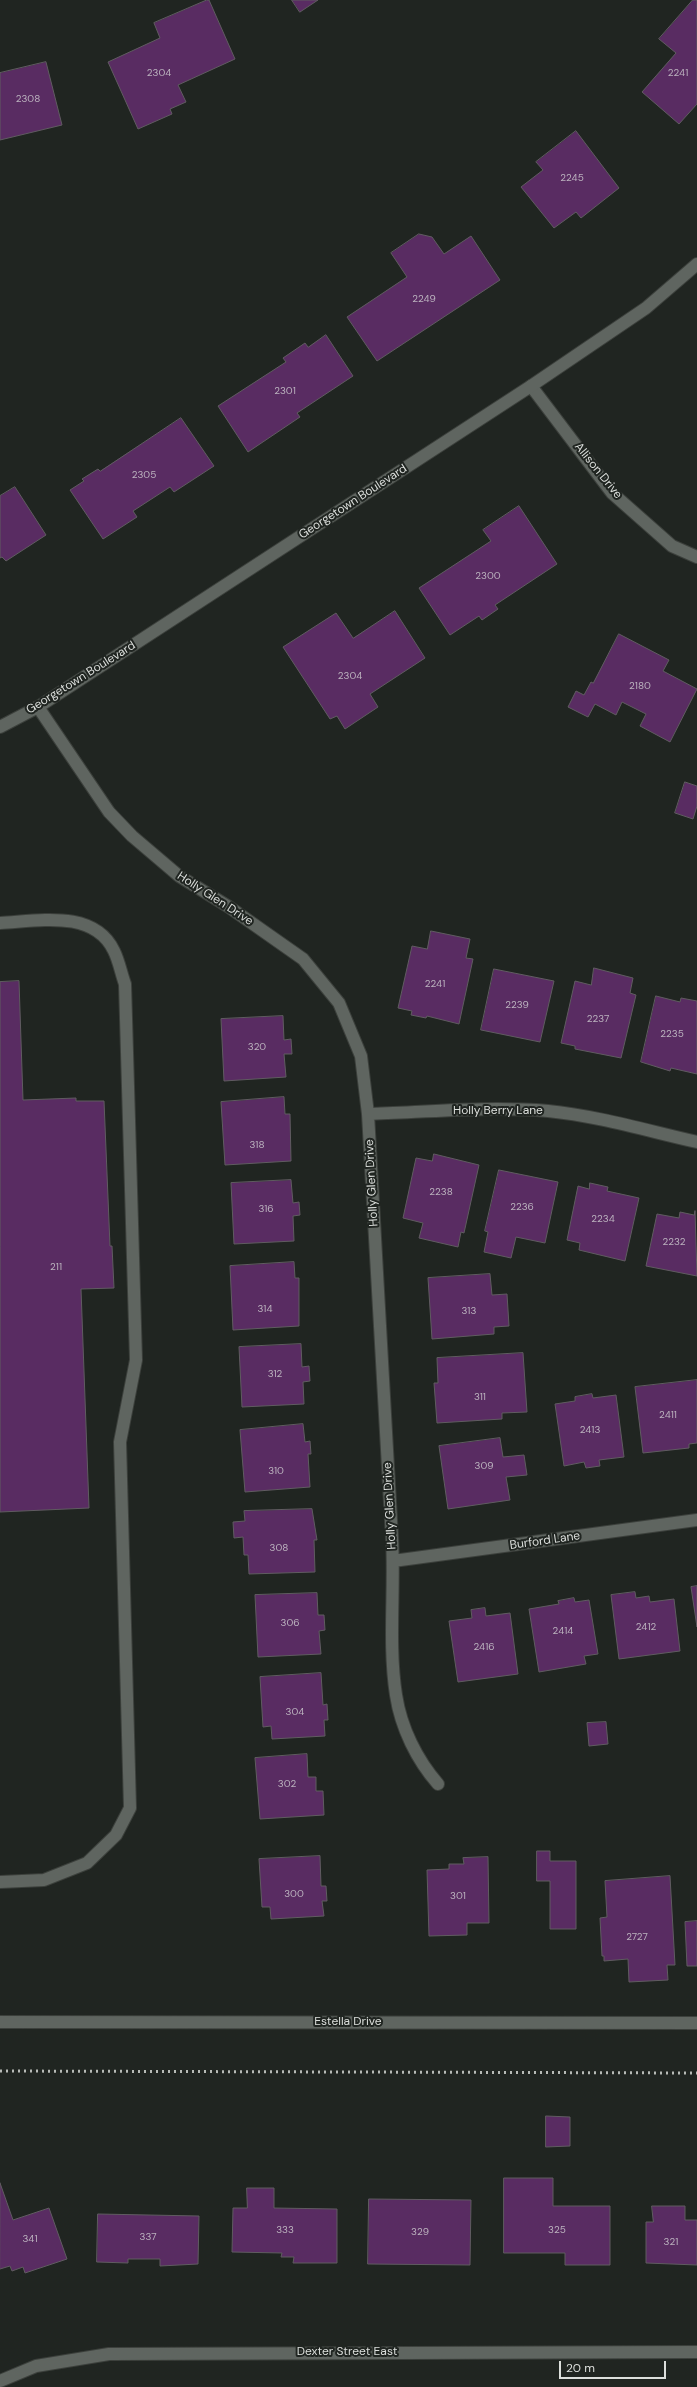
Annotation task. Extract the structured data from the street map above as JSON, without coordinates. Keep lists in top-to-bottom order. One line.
{"streets":{"street":["Allison Drive","Georgetown Boulevard","Holly Glen Drive","Holly Berry Lane","Burford Lane","Estella Drive","Dexter Street East"]},"crossings":[["Allison Drive","Georgetown Boulevard"],["Georgetown Boulevard","Holly Glen Drive"],["Holly Glen Drive","Holly Berry Lane"],["Holly Glen Drive","Burford Lane"]],"house_numbers":["2304","2241","2308","2245","2249","2301","2305","2300","2304","2180","2241","2239","2237","2235","320","318","2238","2236","316","2234","2232","211","314","313","312","311","2411","2413","309","310","308","306","2412","2414","2416","304","302","300","301","2727","333","325","329","337","341","321"],"scale_bar":"20 m"}
